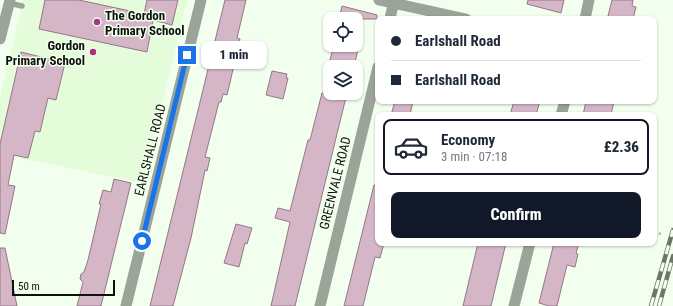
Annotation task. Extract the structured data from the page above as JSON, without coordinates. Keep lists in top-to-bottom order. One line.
{"streets":{"street":["EARLSHALL ROAD","GREENVALE ROAD"]},"places":["The Gordon Primary School","Gordon Primary School"],"scale_bar":"50 m","page":{"banner":["Earlshall Road","Earlshall Road"],"bubble":"1 min","list":[{"name":"Economy","note":"3 min · 07:18","value":"£2.36"}],"buttons":"Confirm","scale":"50 m"}}
